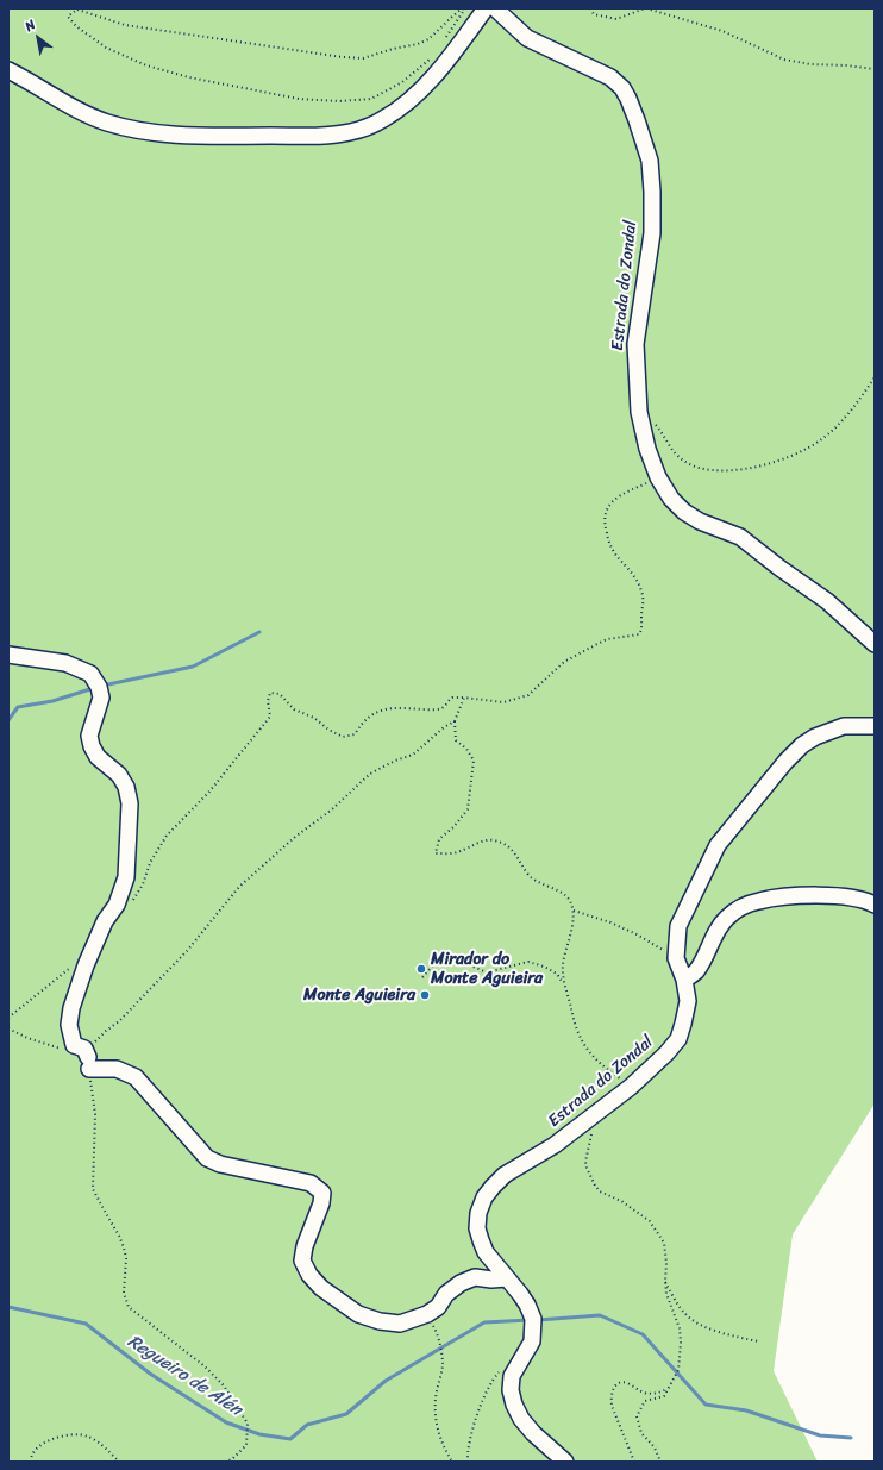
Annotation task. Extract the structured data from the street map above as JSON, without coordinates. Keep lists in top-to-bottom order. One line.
{"streets":{"street":["Estrada do Zondal"]},"water":["Regueiro de Alén"],"places":["Mirador do Monte Aguieira","Monte Aguieira"],"north":"top left"}
